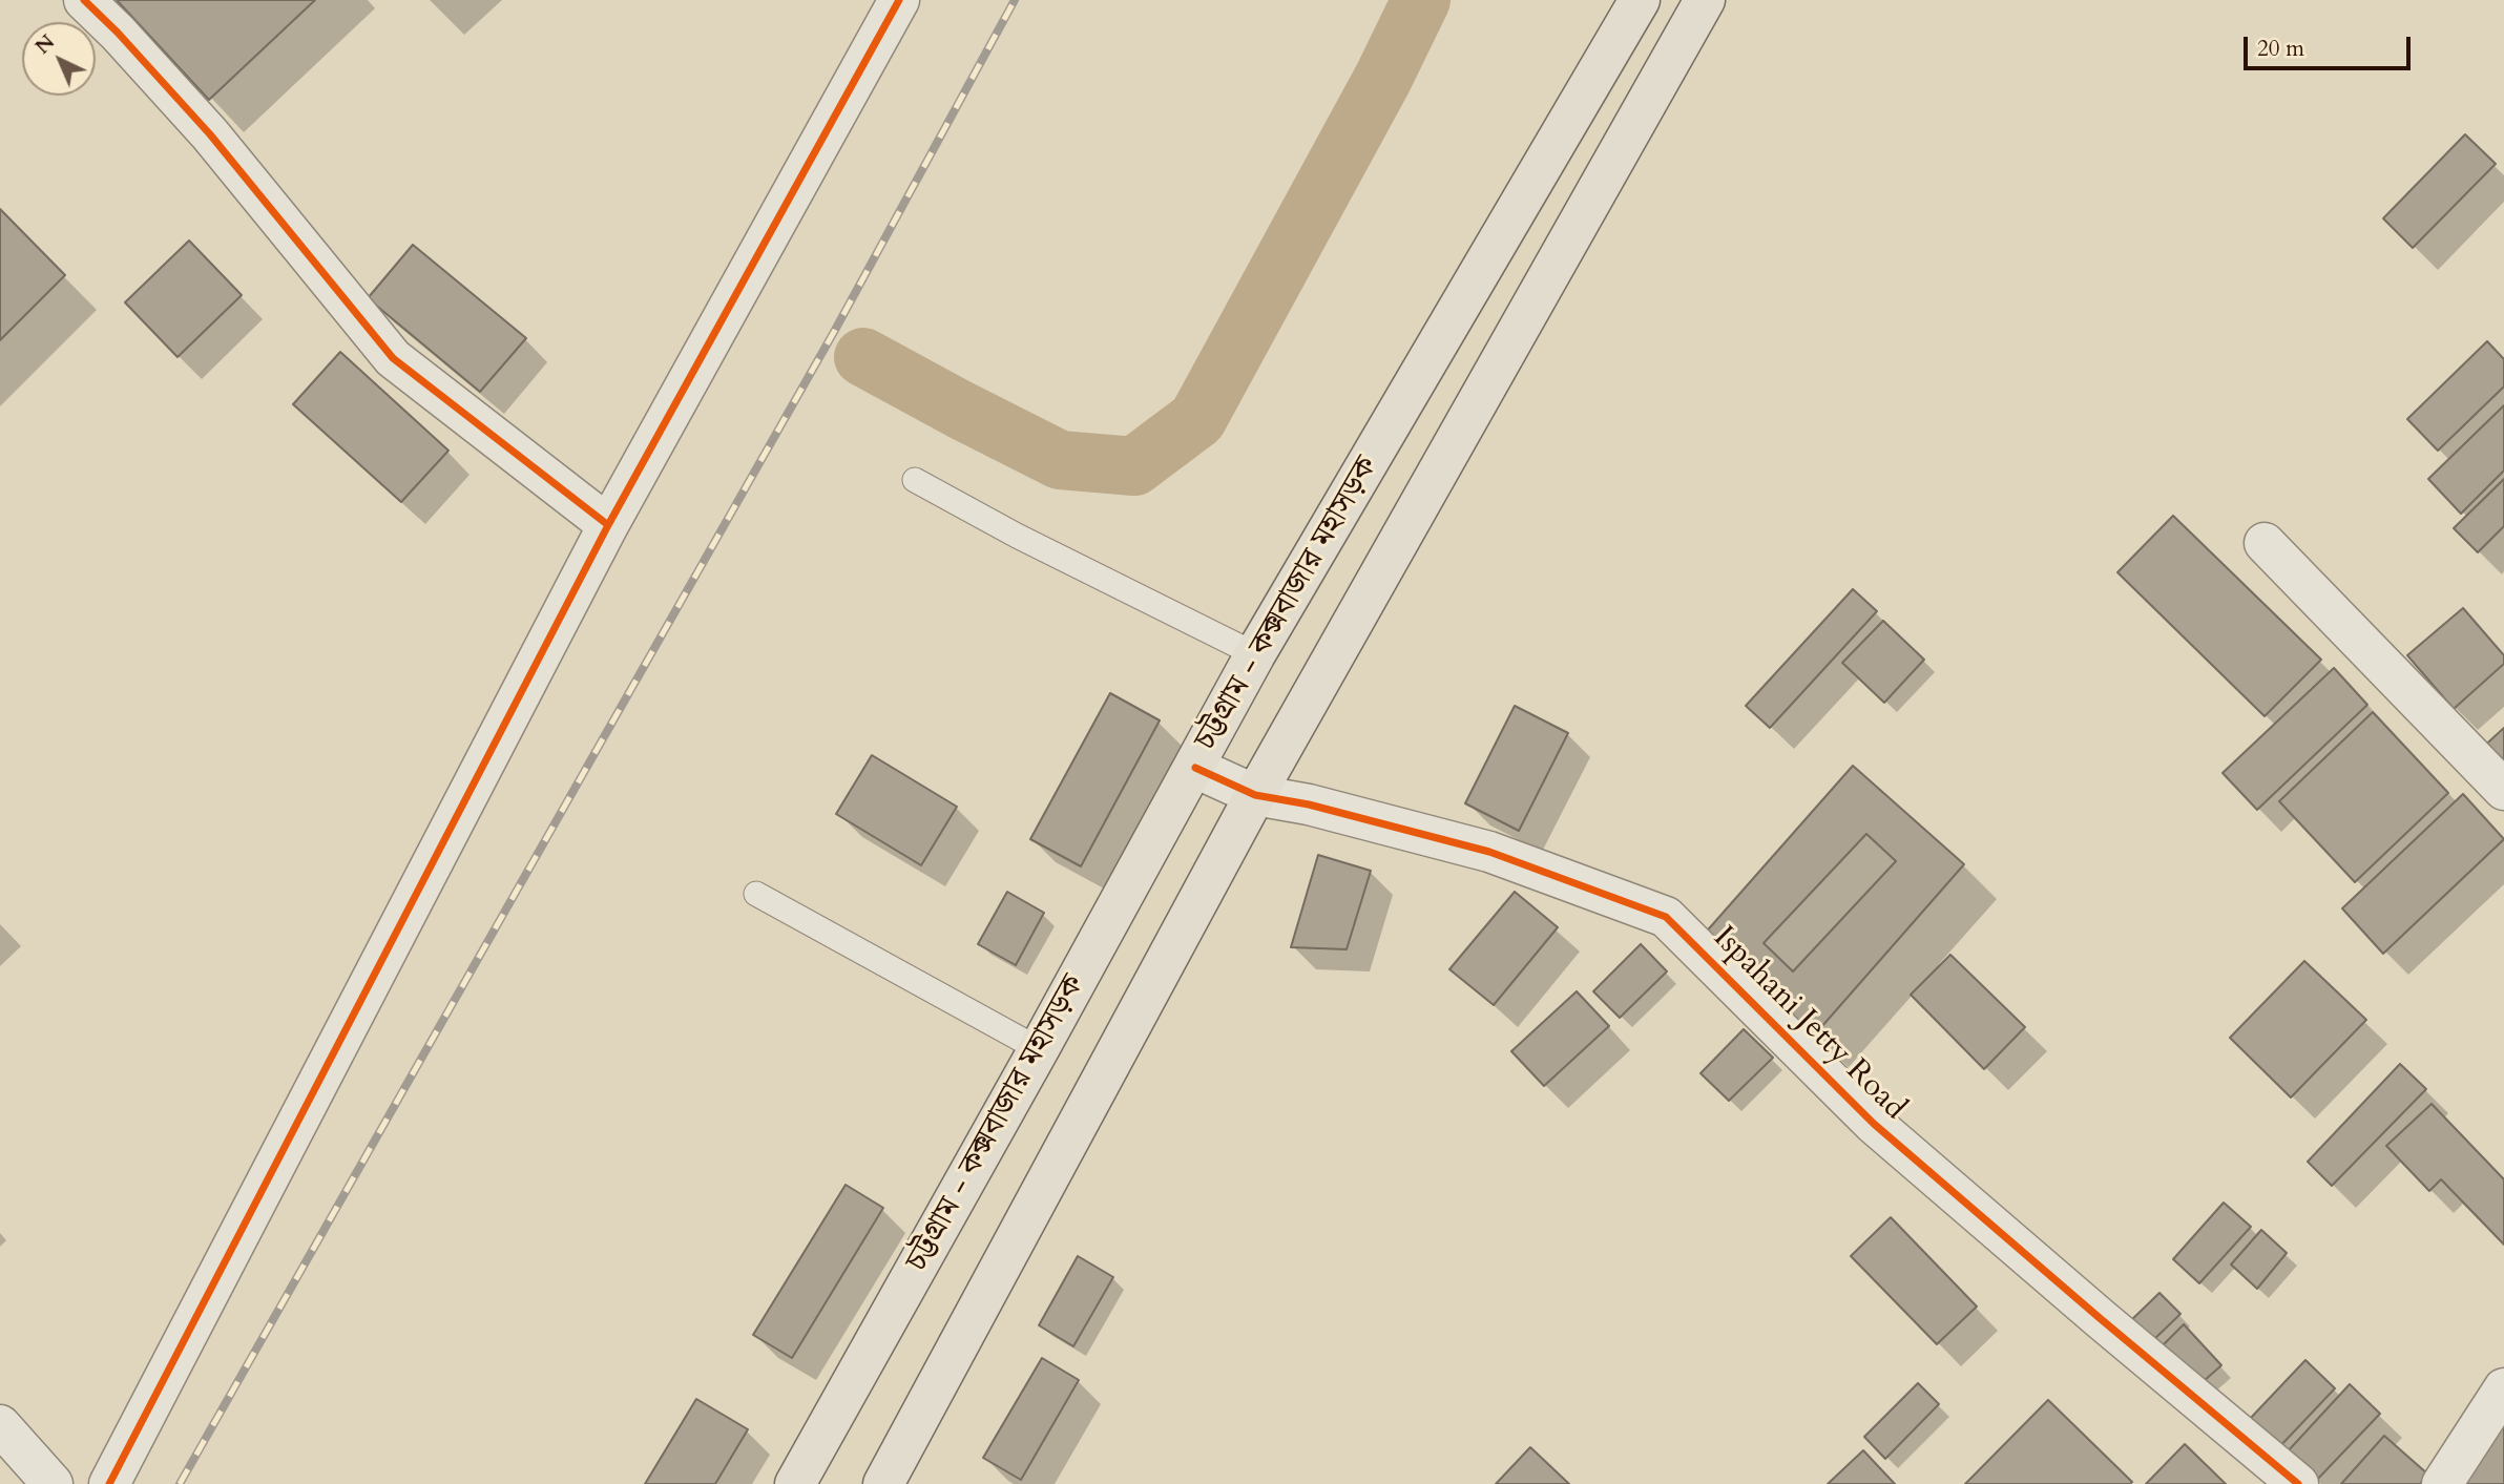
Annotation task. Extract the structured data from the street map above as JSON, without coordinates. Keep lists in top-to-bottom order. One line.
{"streets":{"highway":["চট্টগ্রাম - কক্সবাজার মহাসড়ক"],"street":["Ispahani Jetty Road"]},"crossings":[["চট্টগ্রাম - কক্সবাজার মহাসড়ক","Ispahani Jetty Road"]],"scale_bar":"20 m","north":"top left"}
